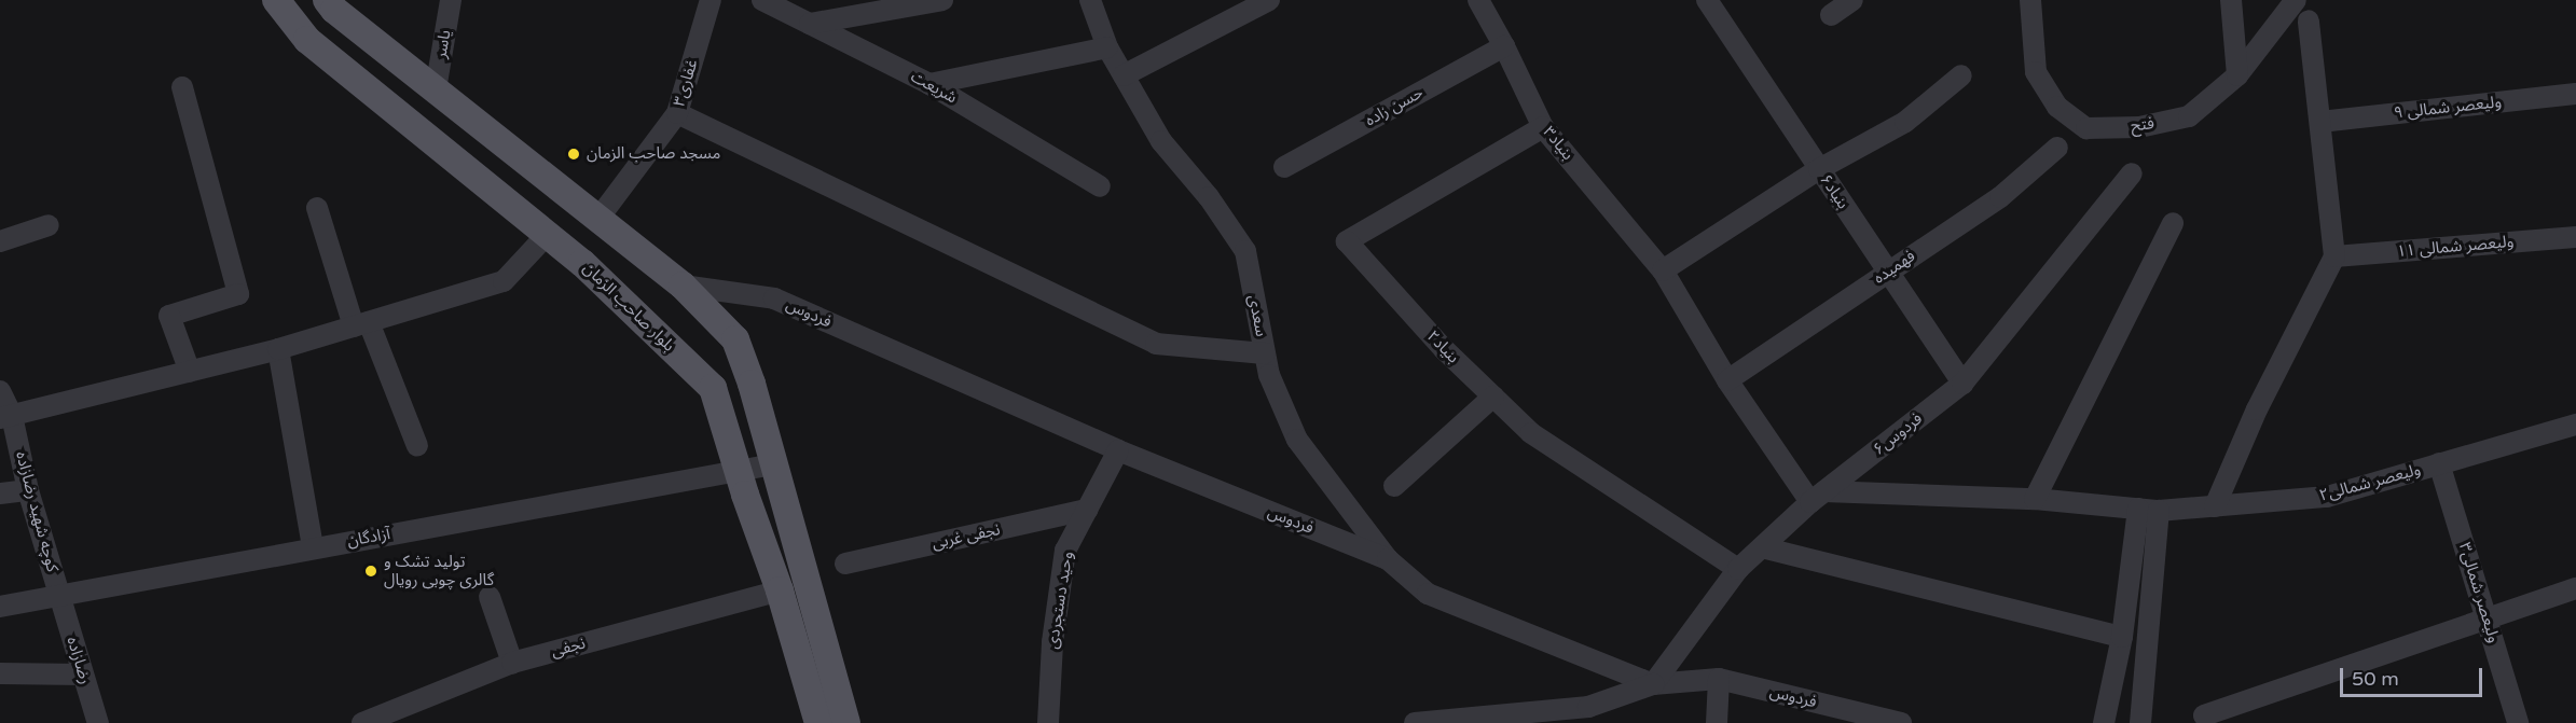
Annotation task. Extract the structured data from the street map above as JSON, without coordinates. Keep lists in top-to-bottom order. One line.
{"streets":{"main road":["بلوار صاحب الزمان"],"street":["یاسر","غفاری۳","شریعت","حسن زاده","ولیعصر شمالی ۹","فتح","بنیاد۳","بنیاد۶","ولیعصر شمالی ۱۱","فهمیده","فردوس","سعدی","بنیاد۲","فردوس۶","ولیعصر شمالی۲","کوچه شهید رضازاده","نجفی غربی","آزادگان","ولیعصر شمالی۳","وحید دستجردی","نجفی","رضازاده"]},"crossings":[["حسن زاده","بنیاد۳"],["بنیاد۳","فهمیده"],["بنیاد۳","بنیاد۲"],["بنیاد۳","فردوس۶"],["بنیاد۳","ولیعصر شمالی۲"],["بنیاد۶","فهمیده"],["بنیاد۶","فردوس۶"],["بلوار صاحب الزمان","آزادگان"],["بلوار صاحب الزمان","نجفی"],["فردوس","سعدی"],["فردوس","فردوس۶"],["فردوس","وحید دستجردی"],["بنیاد۲","فردوس۶"],["فردوس۶","ولیعصر شمالی۲"],["ولیعصر شمالی۲","ولیعصر شمالی۳"],["کوچه شهید رضازاده","آزادگان"],["کوچه شهید رضازاده","رضازاده"],["نجفی غربی","وحید دستجردی"],["آزادگان","رضازاده"]],"places":["مسجد صاحب الزمان","تولید تشک و گالری چوبی رویال"],"scale_bar":"50 m"}
